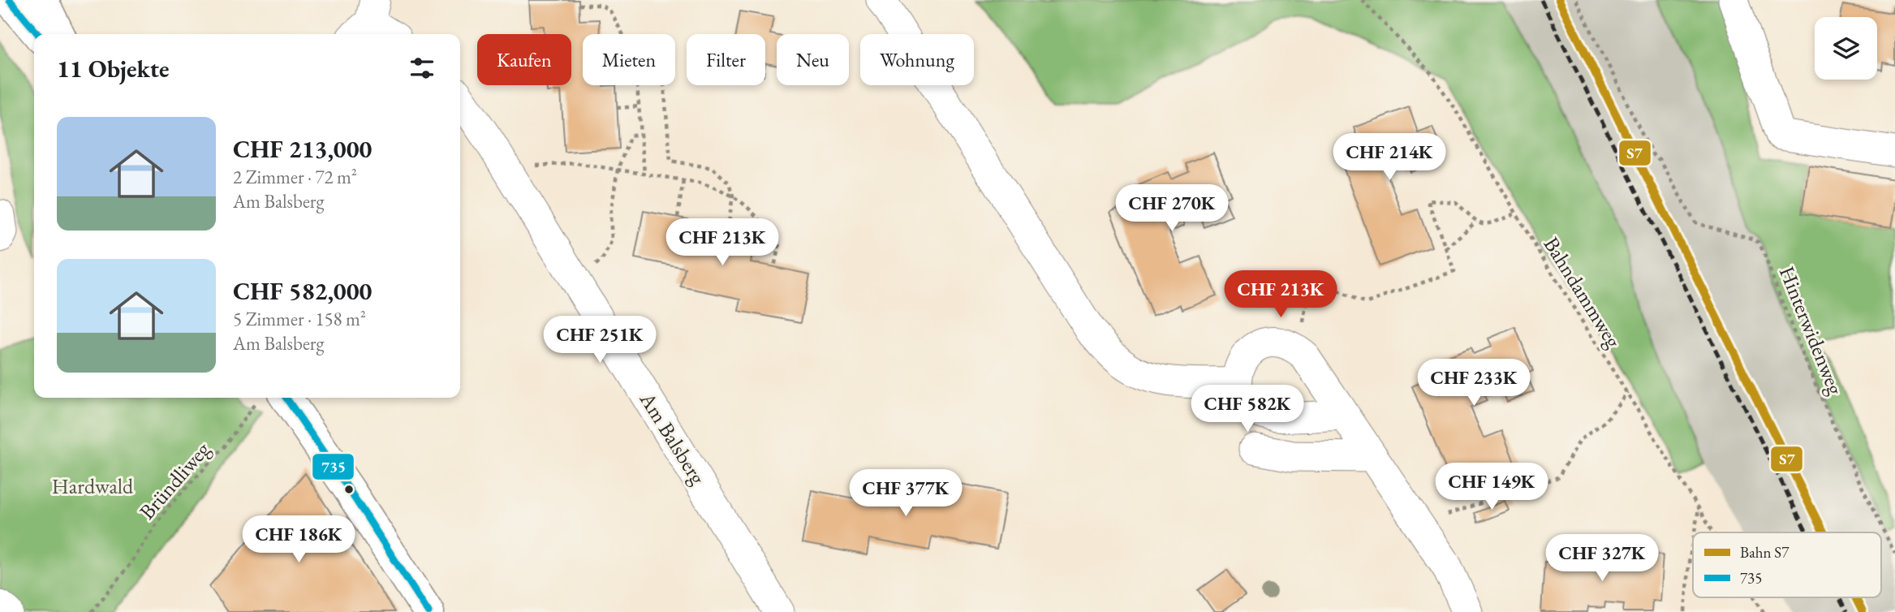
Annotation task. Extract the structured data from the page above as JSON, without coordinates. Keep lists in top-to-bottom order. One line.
{"streets":{"street":["Am Balsberg"],"path":["Bahndammweg","Hinterwidenweg","Bründliweg"]},"parks":["Hardwald"],"lines":["rail line S7","transit line 735"],"legend":["Bahn S7","735"],"page":{"chip":["Kaufen","Mieten","Filter","Neu","Wohnung"],"heading":"11 Objekte","list":[{"name":"CHF 213,000","note":"2 Zimmer · 72 m² · Am Balsberg"},{"name":"CHF 582,000","note":"5 Zimmer · 158 m² · Am Balsberg"}],"price":["CHF 214K","CHF 270K","CHF 213K","CHF 213K","CHF 251K","CHF 233K","CHF 582K","CHF 149K","CHF 377K","CHF 186K","CHF 327K"]}}
